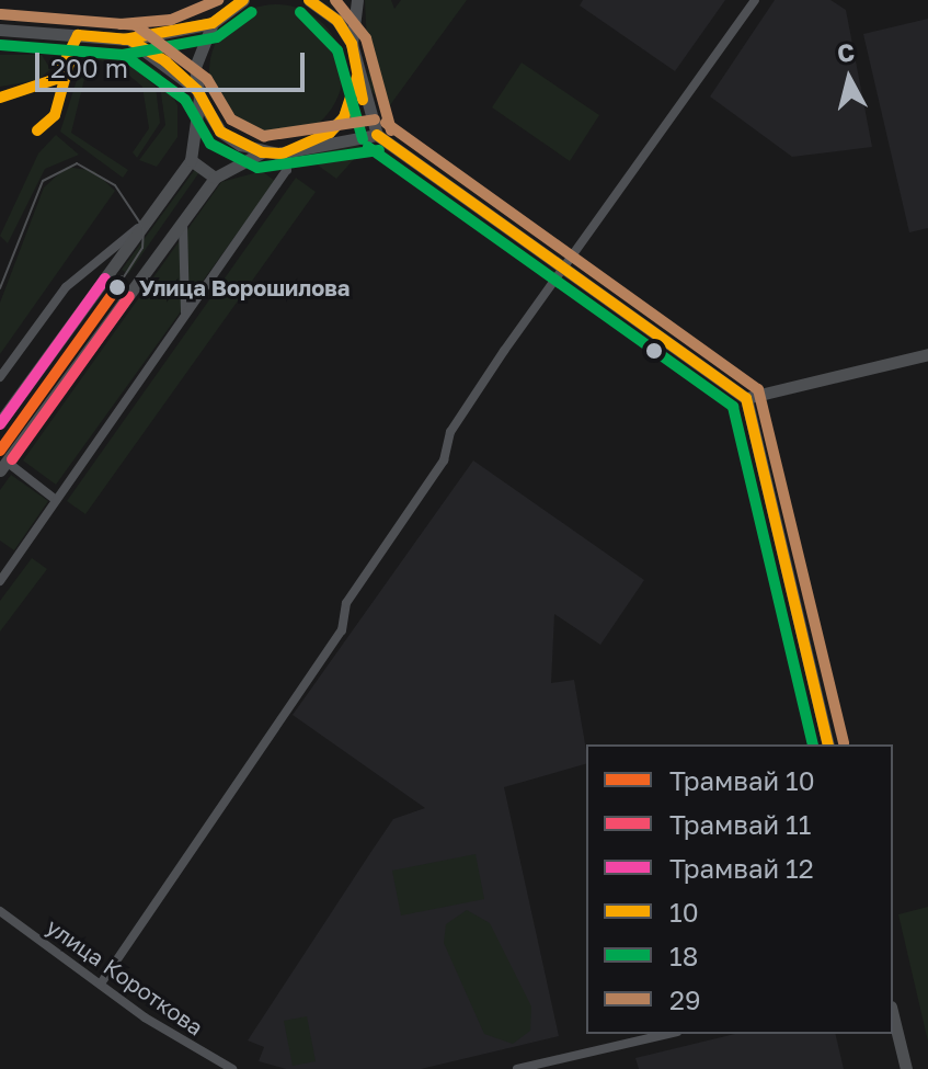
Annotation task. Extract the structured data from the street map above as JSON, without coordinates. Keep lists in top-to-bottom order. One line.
{"streets":{"street":["улица Короткова"]},"places":["Улица Ворошилова"],"lines":["transit line 10","transit line 29","transit line 18","tram line 12","tram line 10","tram line 11"],"legend":["Трамвай 10","Трамвай 11","Трамвай 12","10","18","29"],"scale_bar":"200 m","north":"top"}
